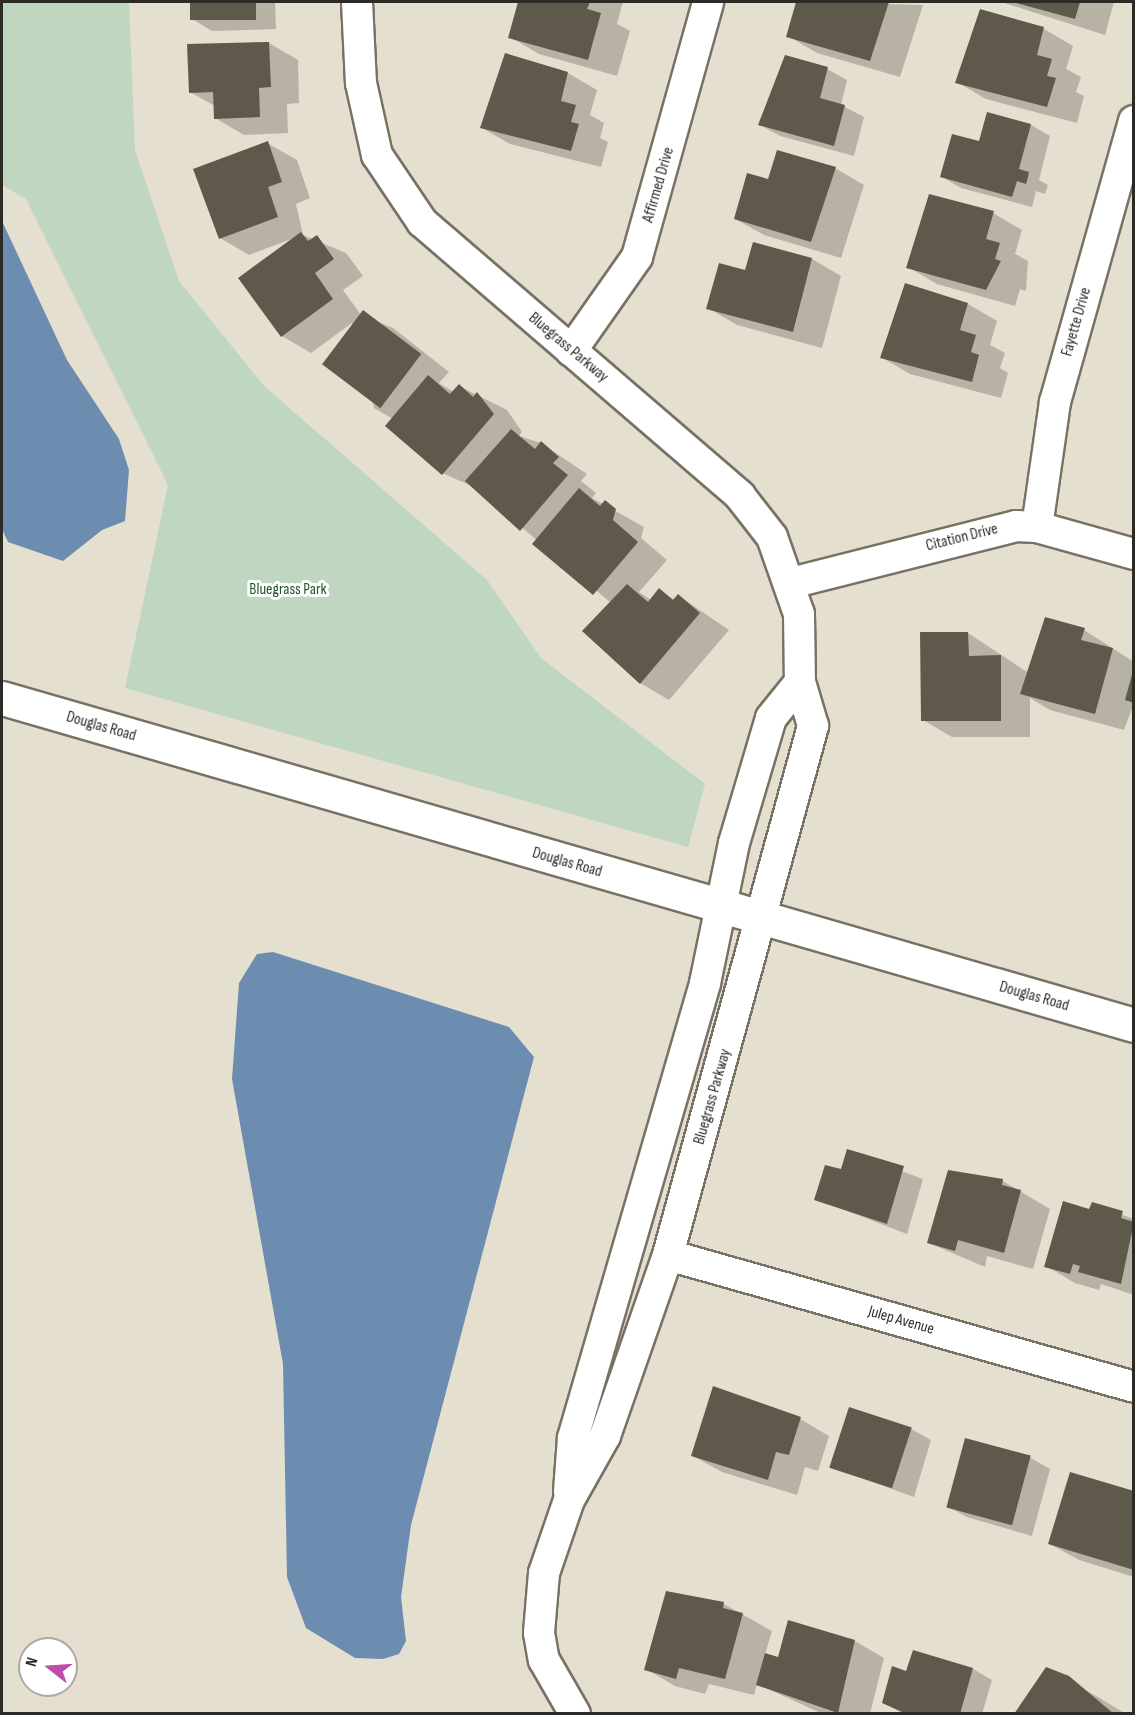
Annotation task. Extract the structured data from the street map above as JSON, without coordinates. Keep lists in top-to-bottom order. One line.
{"streets":{"street":["Affirmed Drive","Fayette Drive","Bluegrass Parkway","Citation Drive","Douglas Road","Julep Avenue"]},"crossings":[["Affirmed Drive","Bluegrass Parkway"],["Fayette Drive","Citation Drive"],["Bluegrass Parkway","Citation Drive"],["Bluegrass Parkway","Douglas Road"],["Bluegrass Parkway","Julep Avenue"]],"parks":["Bluegrass Park"],"north":"left"}
